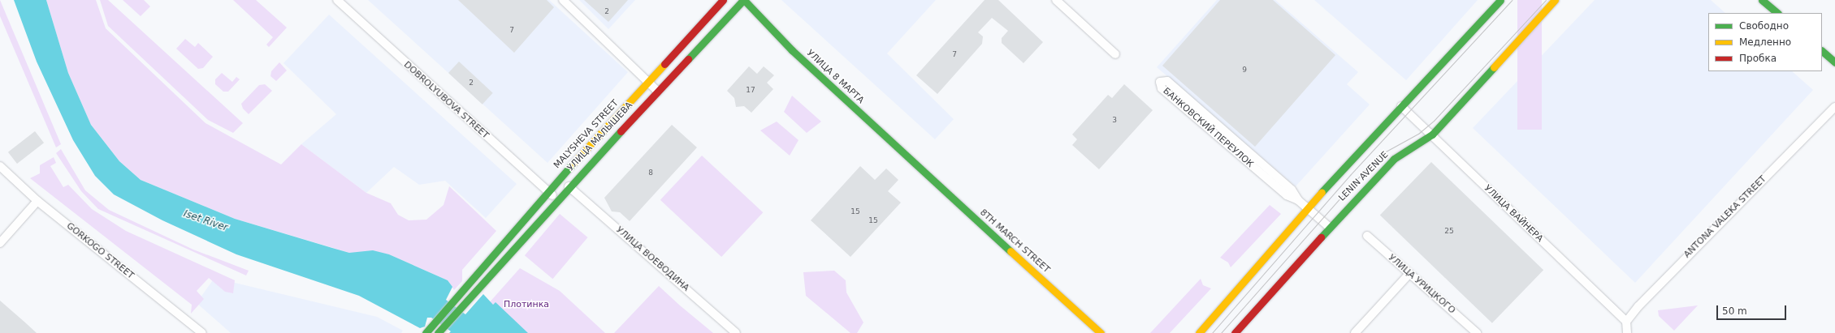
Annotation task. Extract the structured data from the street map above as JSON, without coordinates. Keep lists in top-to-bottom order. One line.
{"streets":{"main road":["УЛИЦА 8 МАРТА","MALYSHEVA STREET","УЛИЦА МАЛЫШЕВА","LENIN AVENUE"],"street":["DOBROLYUBOVA STREET","БАНКОВСКИЙ ПЕРЕУЛОК","УЛИЦА ВАЙНЕРА","ANTONA VALEKA STREET","GORKOGO STREET","УЛИЦА ВОЕВОДИНА","УЛИЦА УРИЦКОГО"]},"crossings":[["УЛИЦА 8 МАРТА","УЛИЦА МАЛЫШЕВА"],["DOBROLYUBOVA STREET","MALYSHEVA STREET"],["DOBROLYUBOVA STREET","УЛИЦА МАЛЫШЕВА"],["БАНКОВСКИЙ ПЕРЕУЛОК","LENIN AVENUE"],["УЛИЦА МАЛЫШЕВА","УЛИЦА ВОЕВОДИНА"],["LENIN AVENUE","УЛИЦА ВАЙНЕРА"],["УЛИЦА ВАЙНЕРА","ANTONA VALEKA STREET"]],"water":["Iset River"],"parks":["Плотинка"],"house_numbers":["2","7","7","9","2","17","3","8","15","15","25"],"legend":["Свободно","Медленно","Пробка"],"scale_bar":"50 m"}
